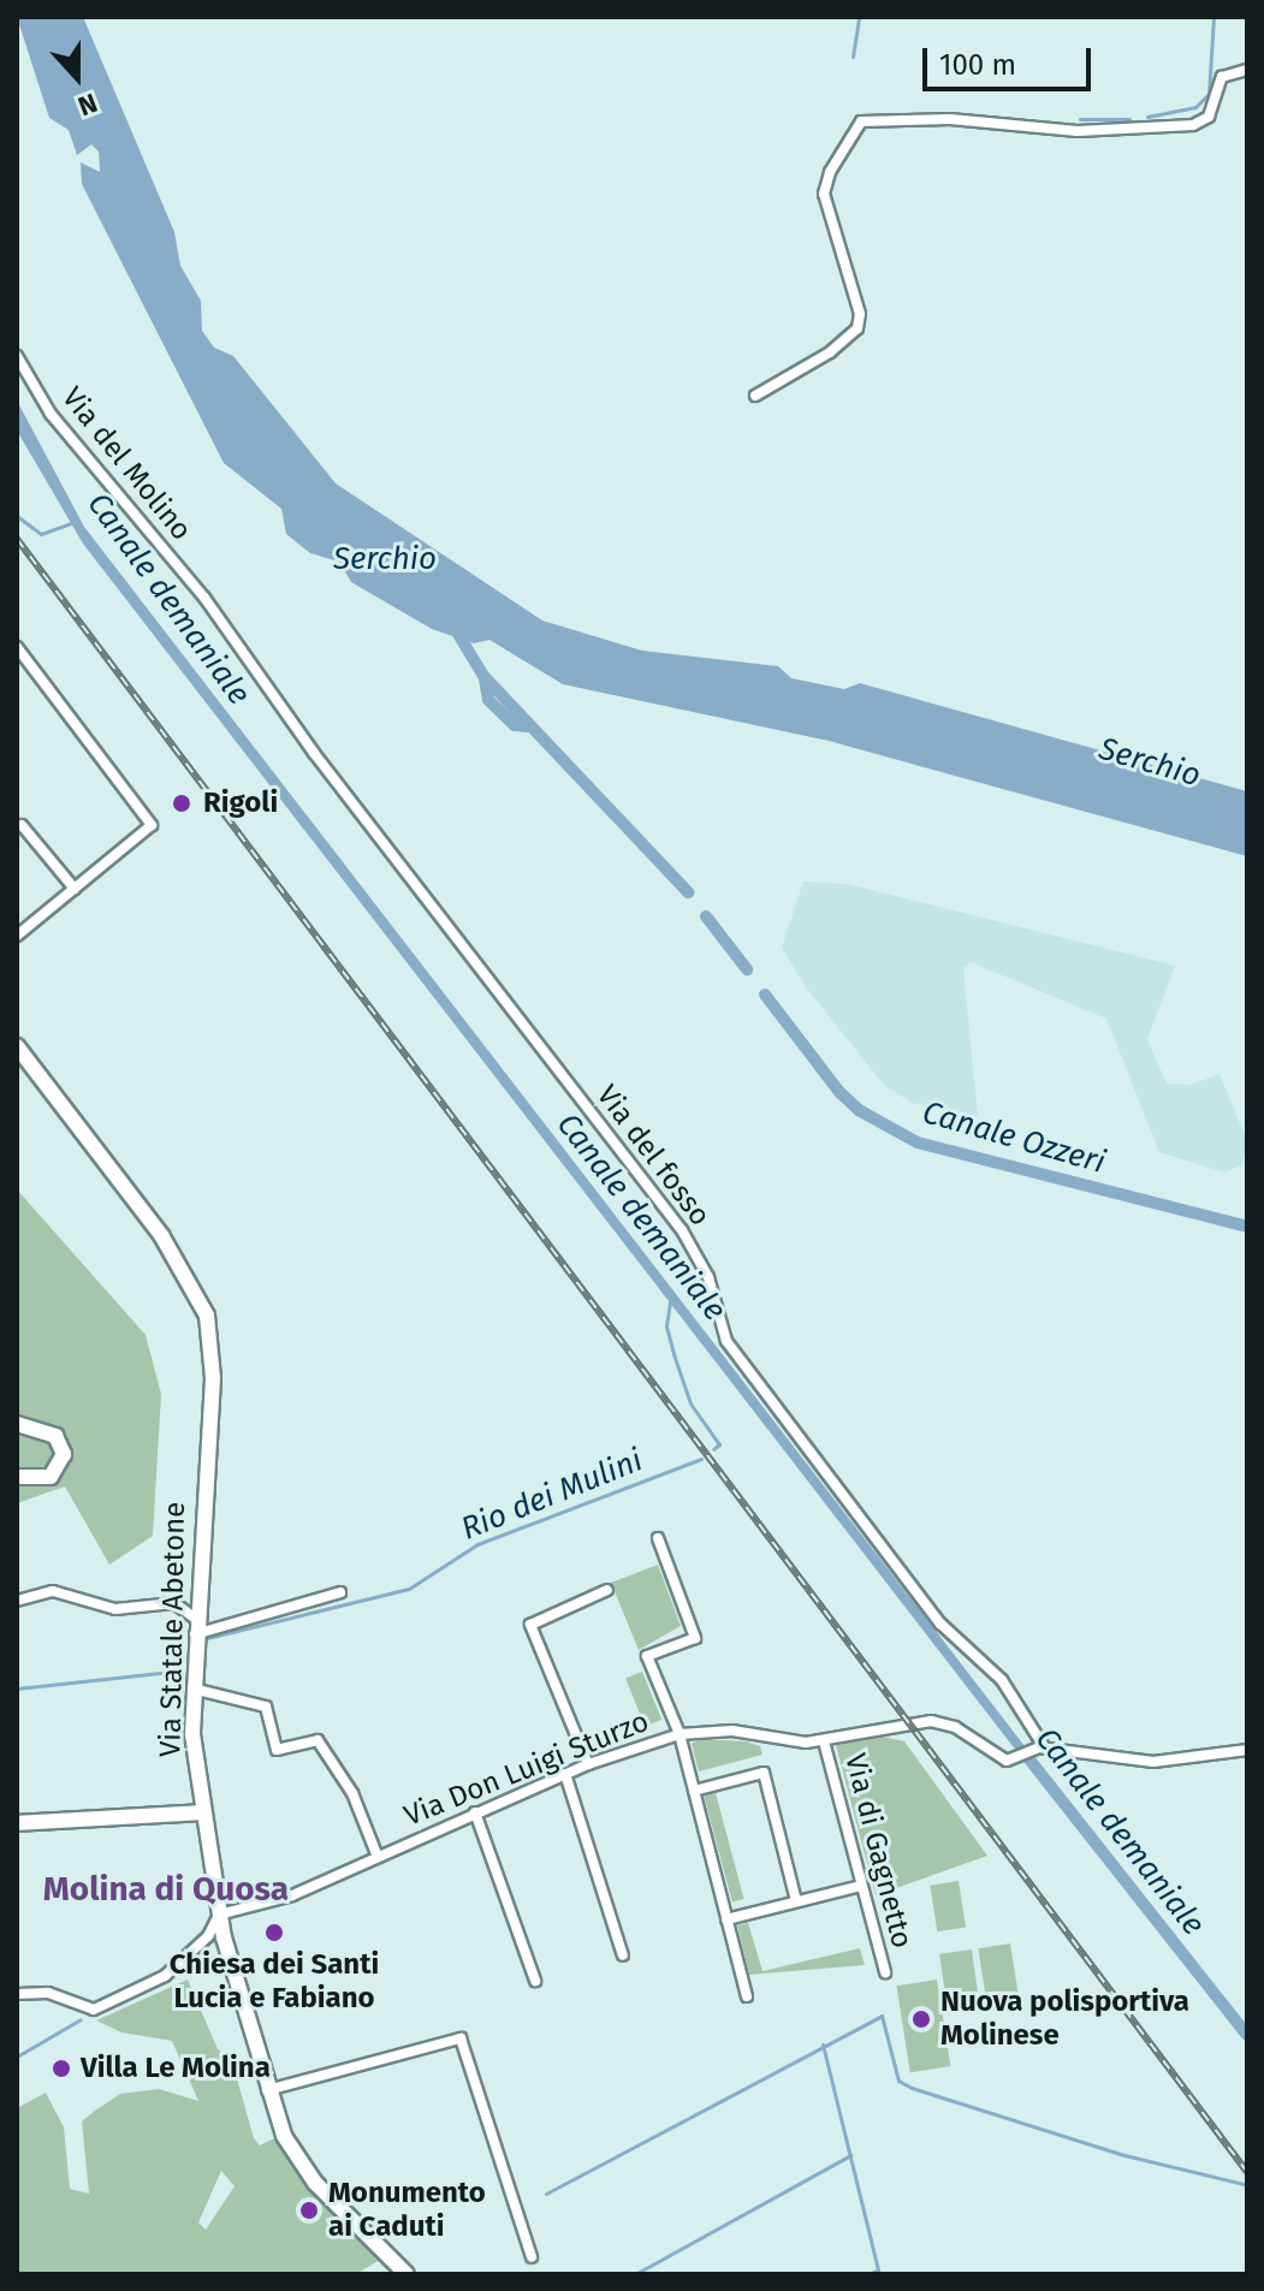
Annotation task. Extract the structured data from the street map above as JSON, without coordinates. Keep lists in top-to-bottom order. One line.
{"streets":{"main road":["Via Statale Abetone"],"street":["Via del Molino","Via del fosso","Via Don Luigi Sturzo","Via di Gagnetto"]},"crossings":[["Via del Molino","Via del fosso"],["Via del fosso","Via Don Luigi Sturzo"],["Via Statale Abetone","Via Don Luigi Sturzo"],["Via Don Luigi Sturzo","Via di Gagnetto"]],"districts":["Molina di Quosa"],"water":["Serchio","Canale demaniale","Canale Ozzeri","Rio dei Mulini"],"places":["Rigoli","Chiesa dei Santi Lucia e Fabiano","Nuova polisportiva Molinese","Villa Le Molina","Monumento ai Caduti"],"scale_bar":"100 m","north":"bottom"}
